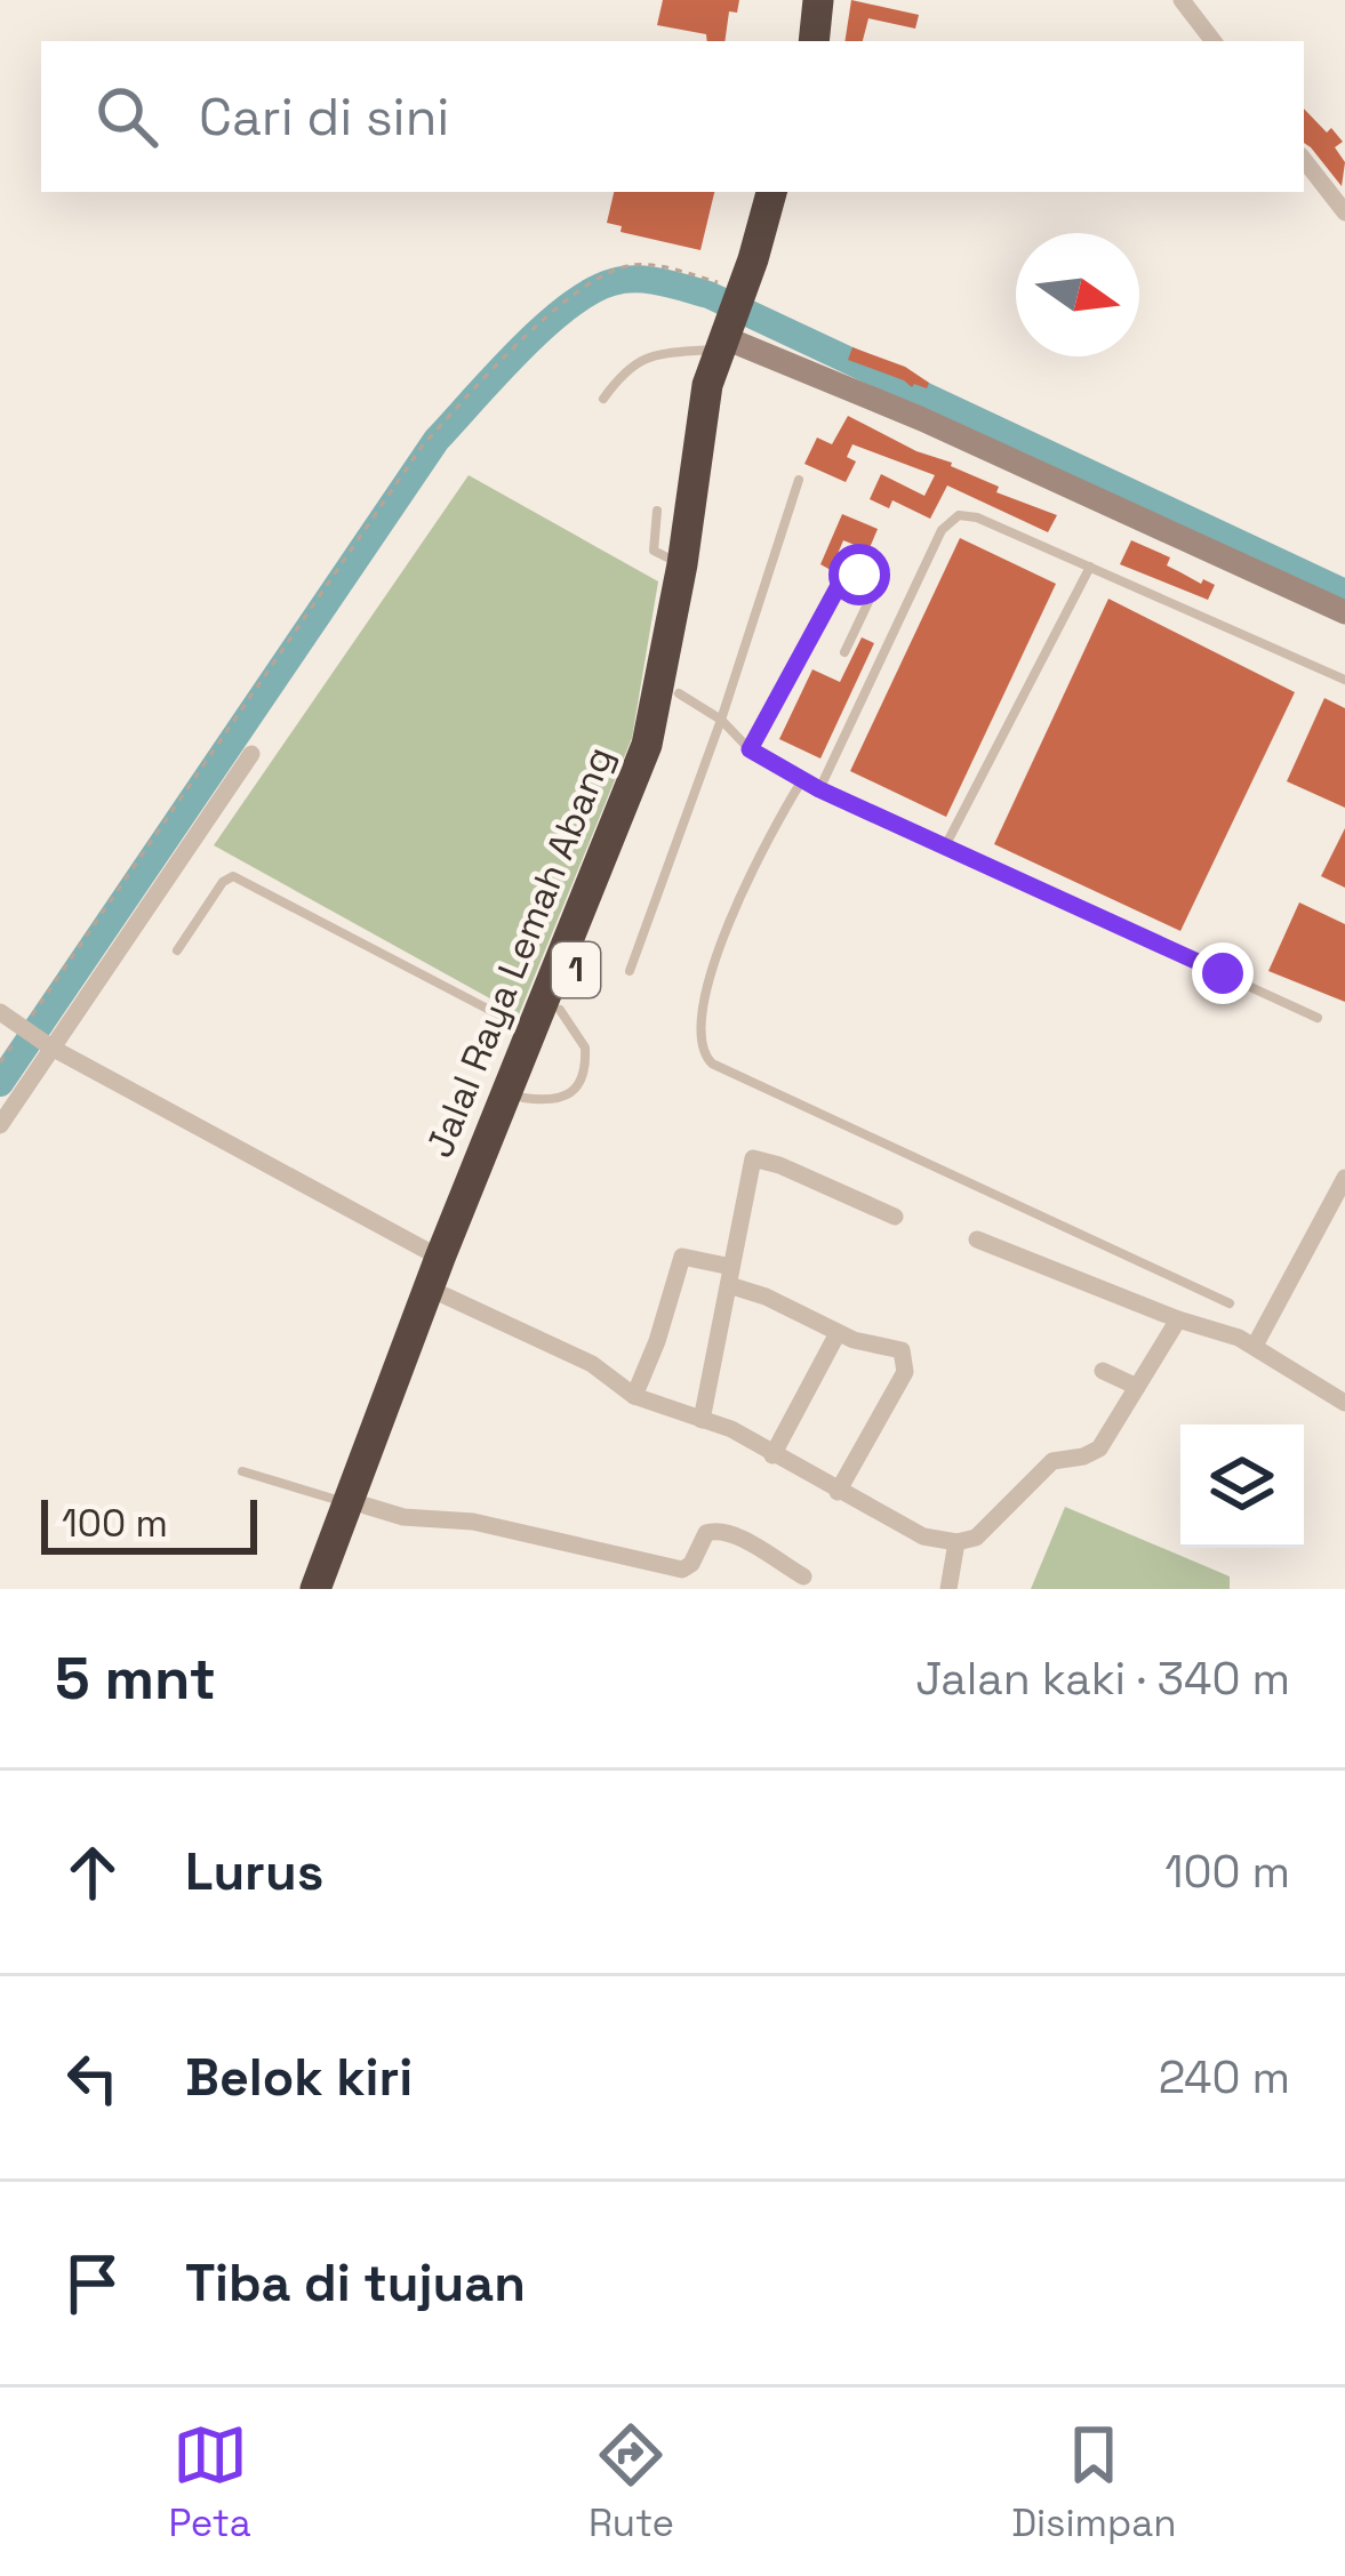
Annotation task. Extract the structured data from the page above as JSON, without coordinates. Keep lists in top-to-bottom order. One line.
{"streets":{"highway":["Jalal Raya Lemah Abang","1"]},"crossings":[["Jalal Raya Lemah Abang","1"]],"scale_bar":"100 m","north":"right","page":{"search":"Cari di sini","scale":"100 m","heading":["5 mnt","Jalan kaki · 340 m"],"list":[["Lurus","100 m"],["Belok kiri","240 m"],"Tiba di tujuan"],"nav":["Peta","Rute","Disimpan"]}}
